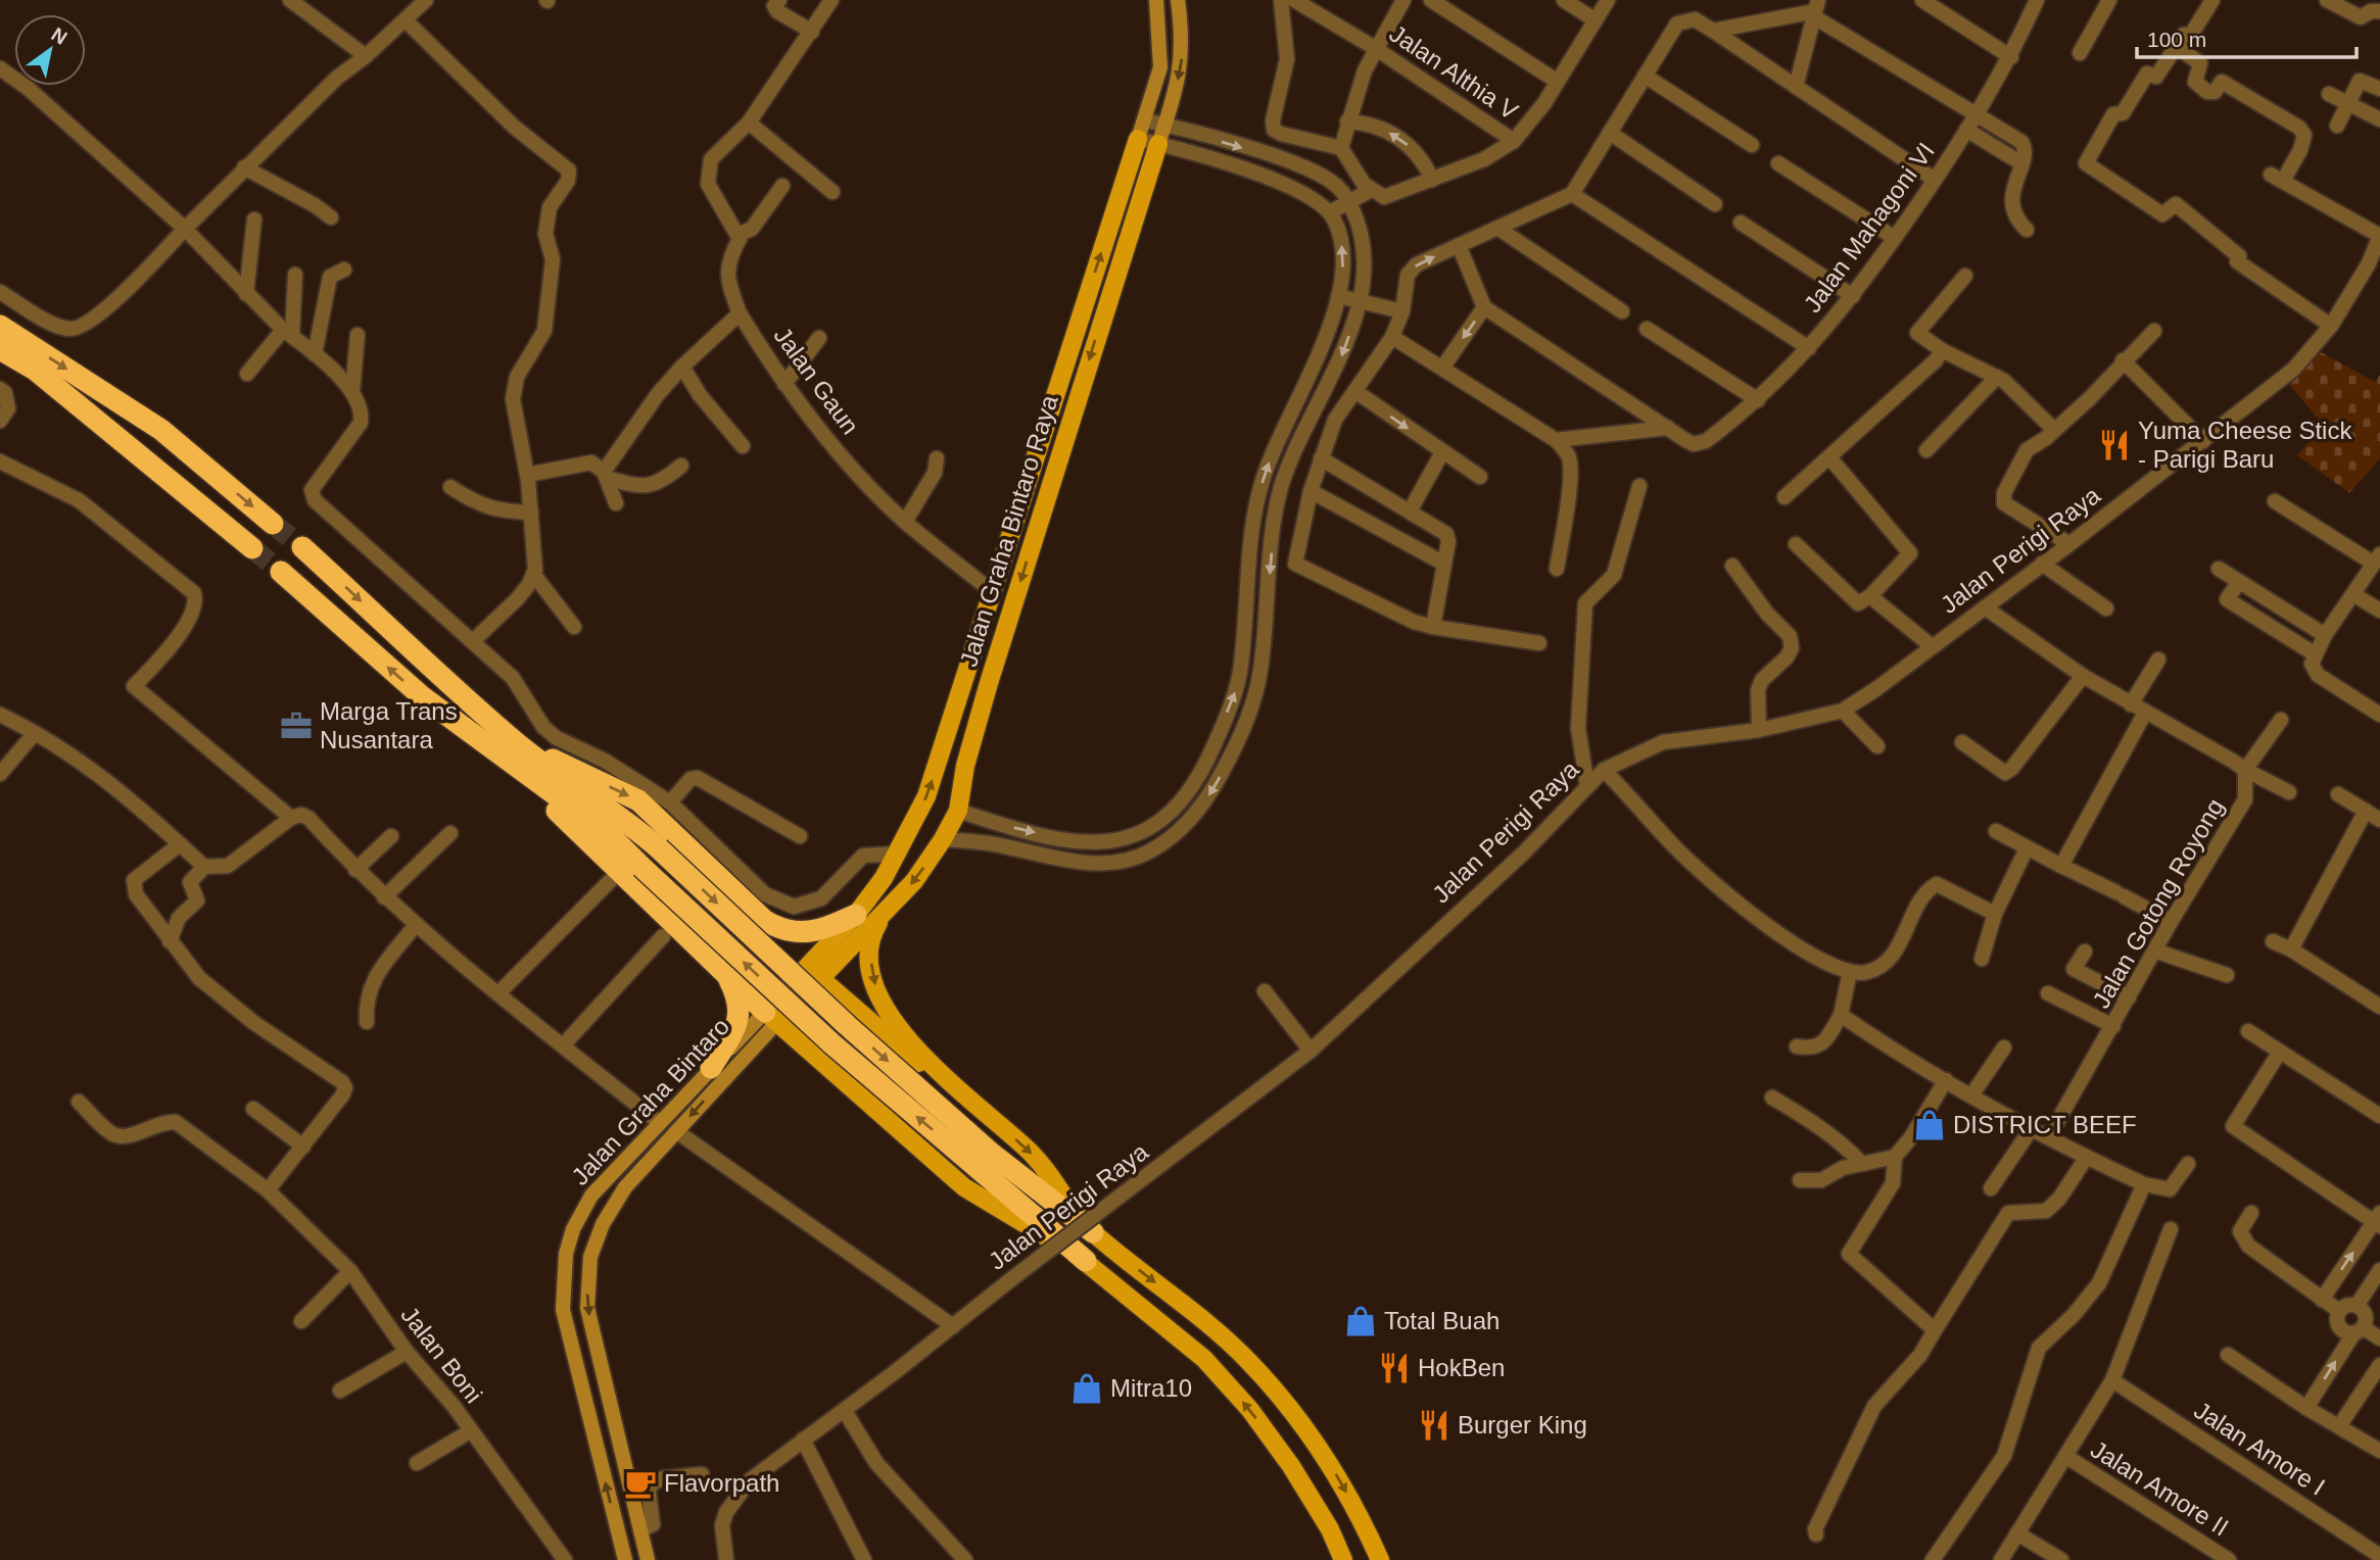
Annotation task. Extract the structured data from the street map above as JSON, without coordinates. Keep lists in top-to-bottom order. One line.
{"streets":{"main road":["Jalan Graha Bintaro Raya","Jalan Graha Bintaro"],"street":["Jalan Althia V","Jalan Mahagoni VI","Jalan Gaun","Jalan Perigi Raya","Jalan Gotong Royong","Jalan Boni","Jalan Amore I","Jalan Amore II"]},"crossings":[["Jalan Gaun","Jalan Graha Bintaro Raya"],["Jalan Graha Bintaro Raya","Jalan Graha Bintaro"]],"places":{"restaurant":["Yuma Cheese Stick - Parigi Baru","HokBen","Burger King"],"office":["Marga Trans Nusantara"],"shop":["DISTRICT BEEF","Total Buah","Mitra10"],"cafe":["Flavorpath"]},"scale_bar":"100 m","north":"top right"}
